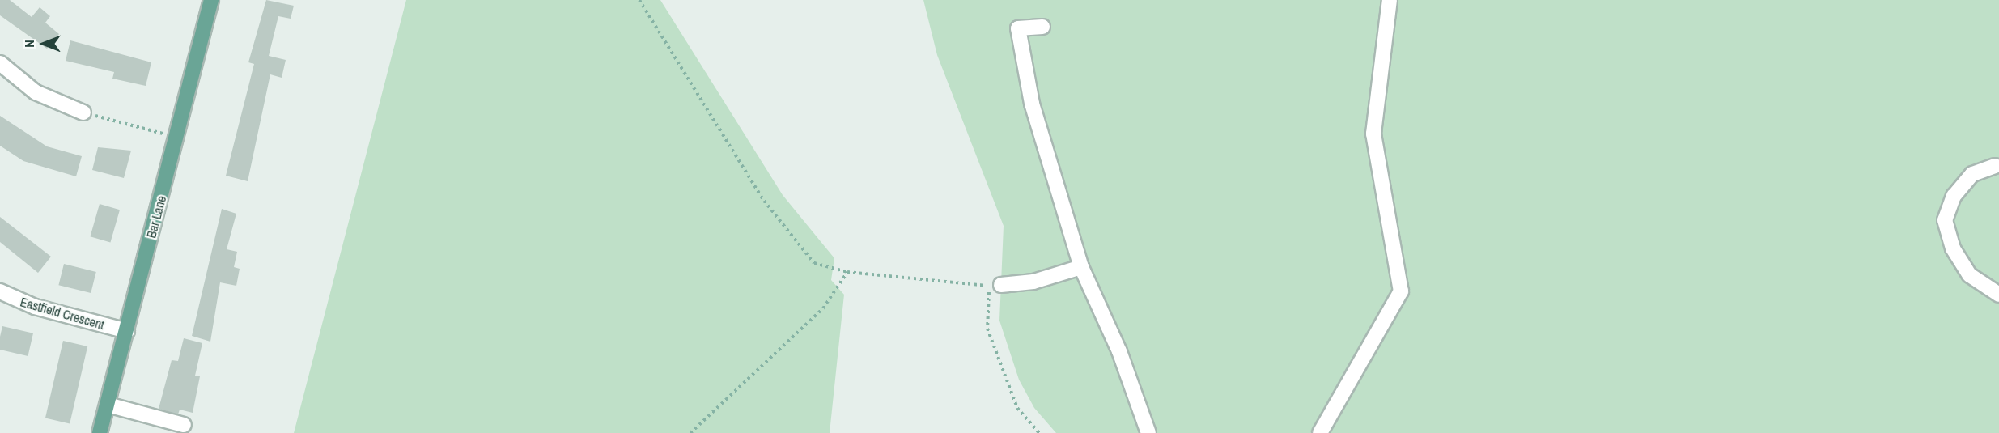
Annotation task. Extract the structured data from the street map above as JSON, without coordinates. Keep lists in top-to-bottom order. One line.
{"streets":{"main road":["Bar Lane"],"street":["Eastfield Crescent"]},"crossings":[["Bar Lane","Eastfield Crescent"]],"north":"left"}
